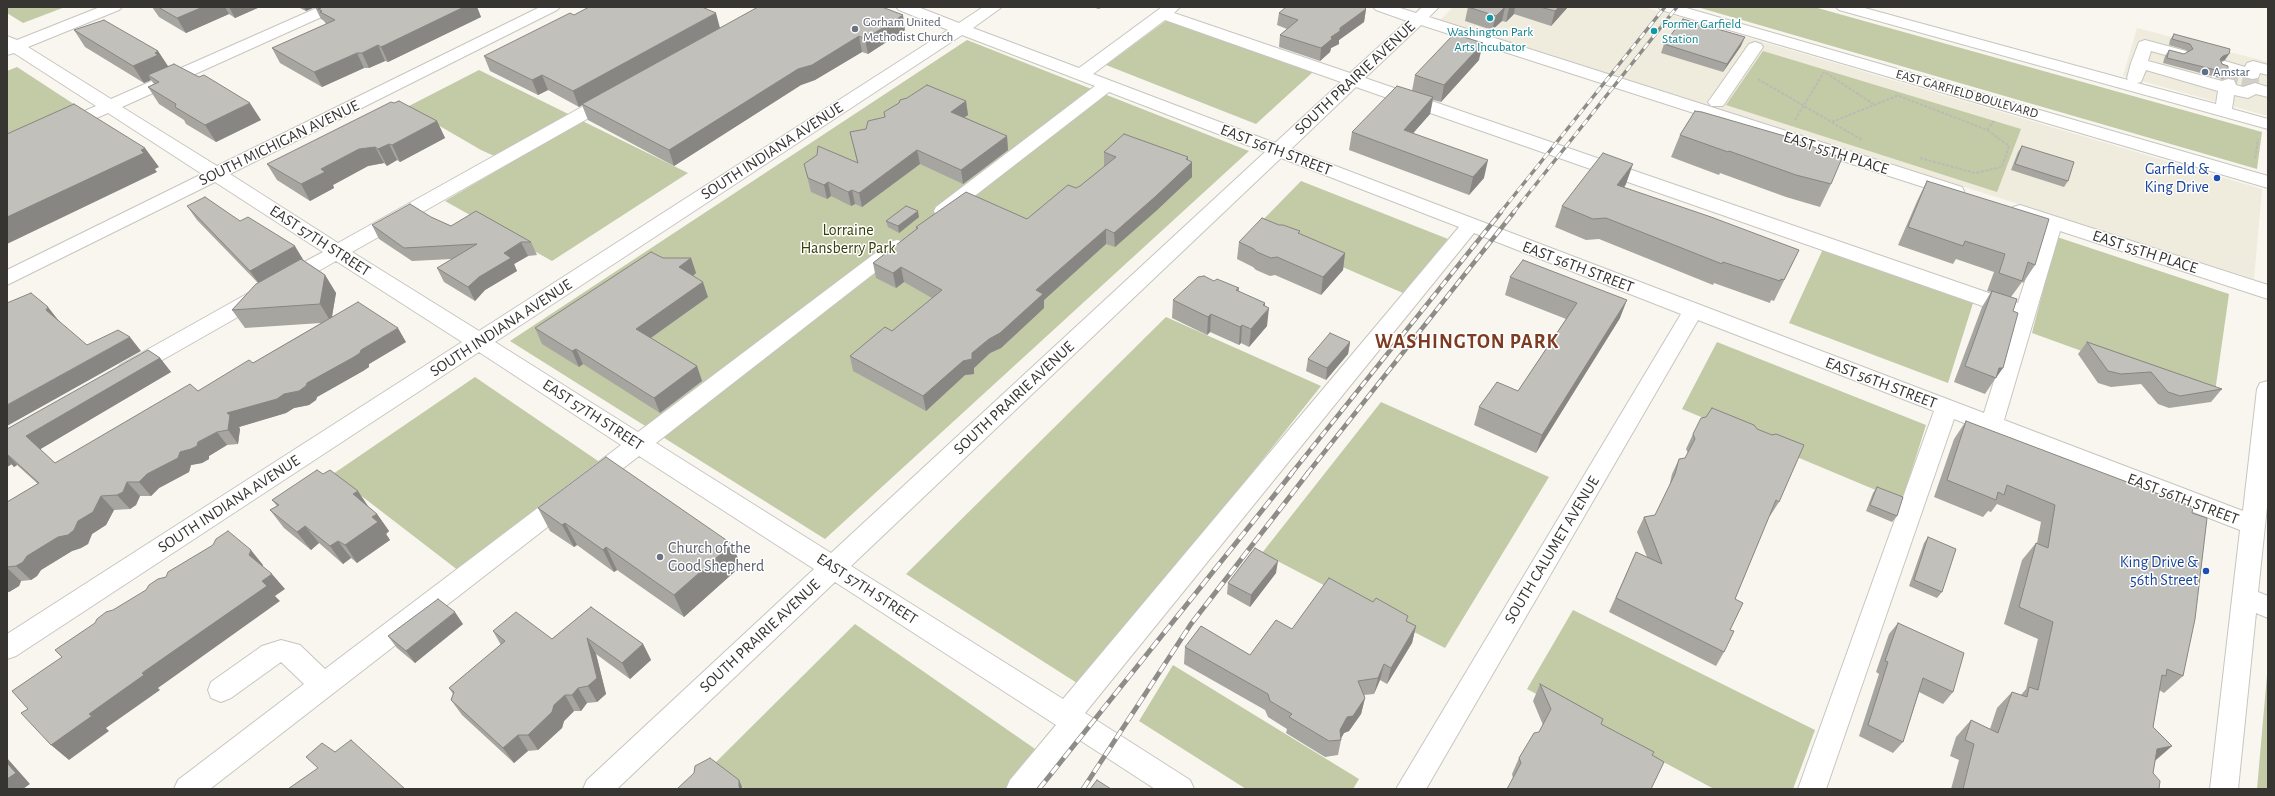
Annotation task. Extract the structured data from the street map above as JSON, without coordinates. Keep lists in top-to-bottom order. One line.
{"streets":{"street":["SOUTH PRAIRIE AVENUE","EAST GARFIELD BOULEVARD","SOUTH MICHIGAN AVENUE","EAST 56TH STREET","SOUTH INDIANA AVENUE","EAST 55TH PLACE","EAST 57TH STREET","SOUTH CALUMET AVENUE"]},"crossings":[["SOUTH PRAIRIE AVENUE","EAST 56TH STREET"],["SOUTH PRAIRIE AVENUE","EAST 55TH PLACE"],["SOUTH PRAIRIE AVENUE","EAST 57TH STREET"],["SOUTH MICHIGAN AVENUE","EAST 57TH STREET"],["EAST 56TH STREET","SOUTH INDIANA AVENUE"],["EAST 56TH STREET","SOUTH CALUMET AVENUE"],["SOUTH INDIANA AVENUE","EAST 57TH STREET"]],"districts":["WASHINGTON PARK"],"parks":["Lorraine Hansberry Park"],"places":["Washington Park Arts Incubator","Gorham United Methodist Church","Former Garfield Station","Amstar","Garfield & King Drive","Church of the Good Shepherd","King Drive & 56th Street"]}
